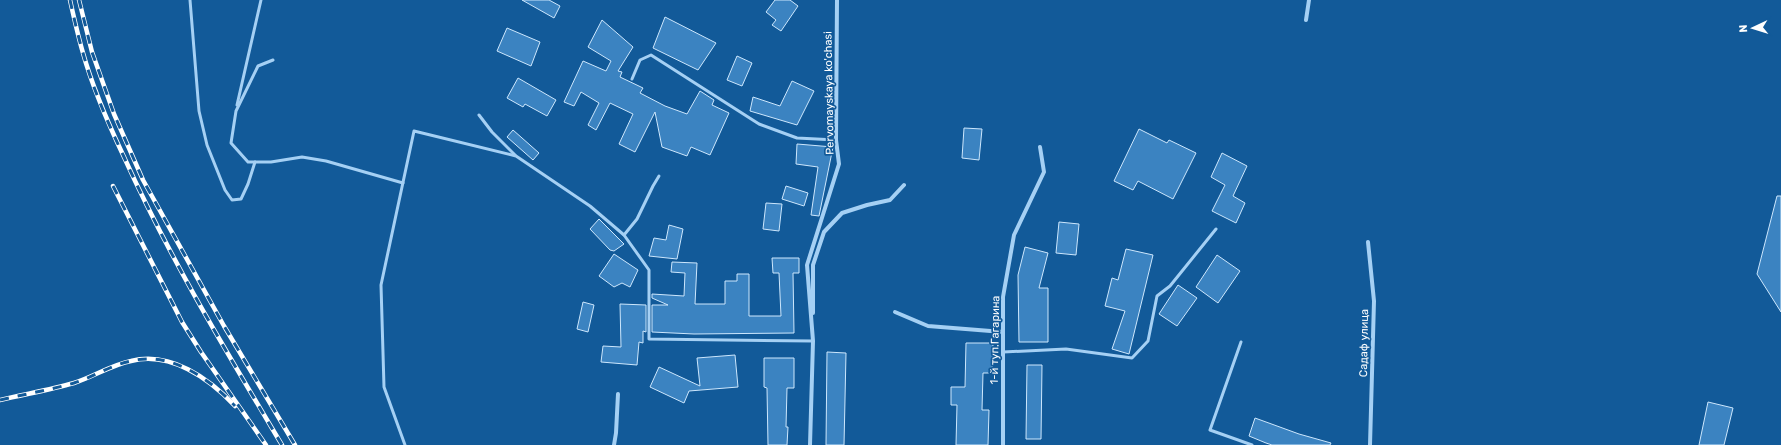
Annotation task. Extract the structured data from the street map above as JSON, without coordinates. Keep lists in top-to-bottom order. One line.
{"streets":{"street":["Pervomayskaya ko'chasi","1-й туп.Гагарина","Садаф улица"]},"north":"left"}
